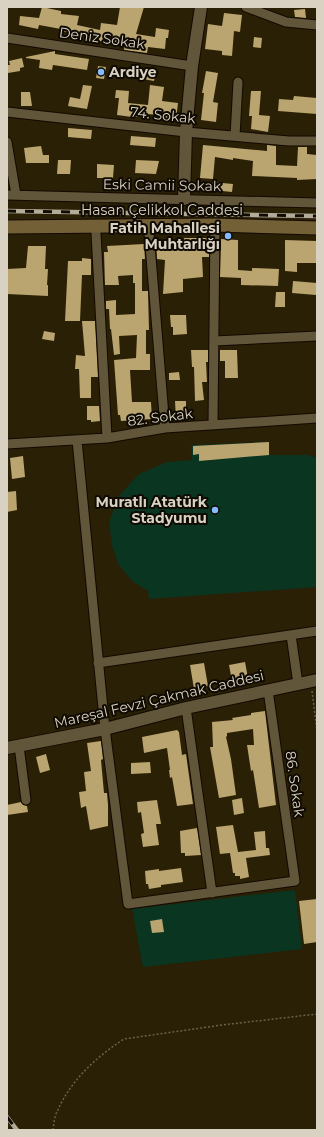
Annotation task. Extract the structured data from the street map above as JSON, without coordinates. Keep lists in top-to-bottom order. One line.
{"streets":{"main road":["Hasan Çelikkol Caddesi"],"street":["Deniz Sokak","74. Sokak","Eski Camii Sokak","82. Sokak","Mareşal Fevzi Çakmak Caddesi","86. Sokak"]},"crossings":[["Mareşal Fevzi Çakmak Caddesi","86. Sokak"]],"places":["Ardiye","Fatih Mahallesi Muhtarlığı","Muratlı Atatürk Stadyumu"]}
